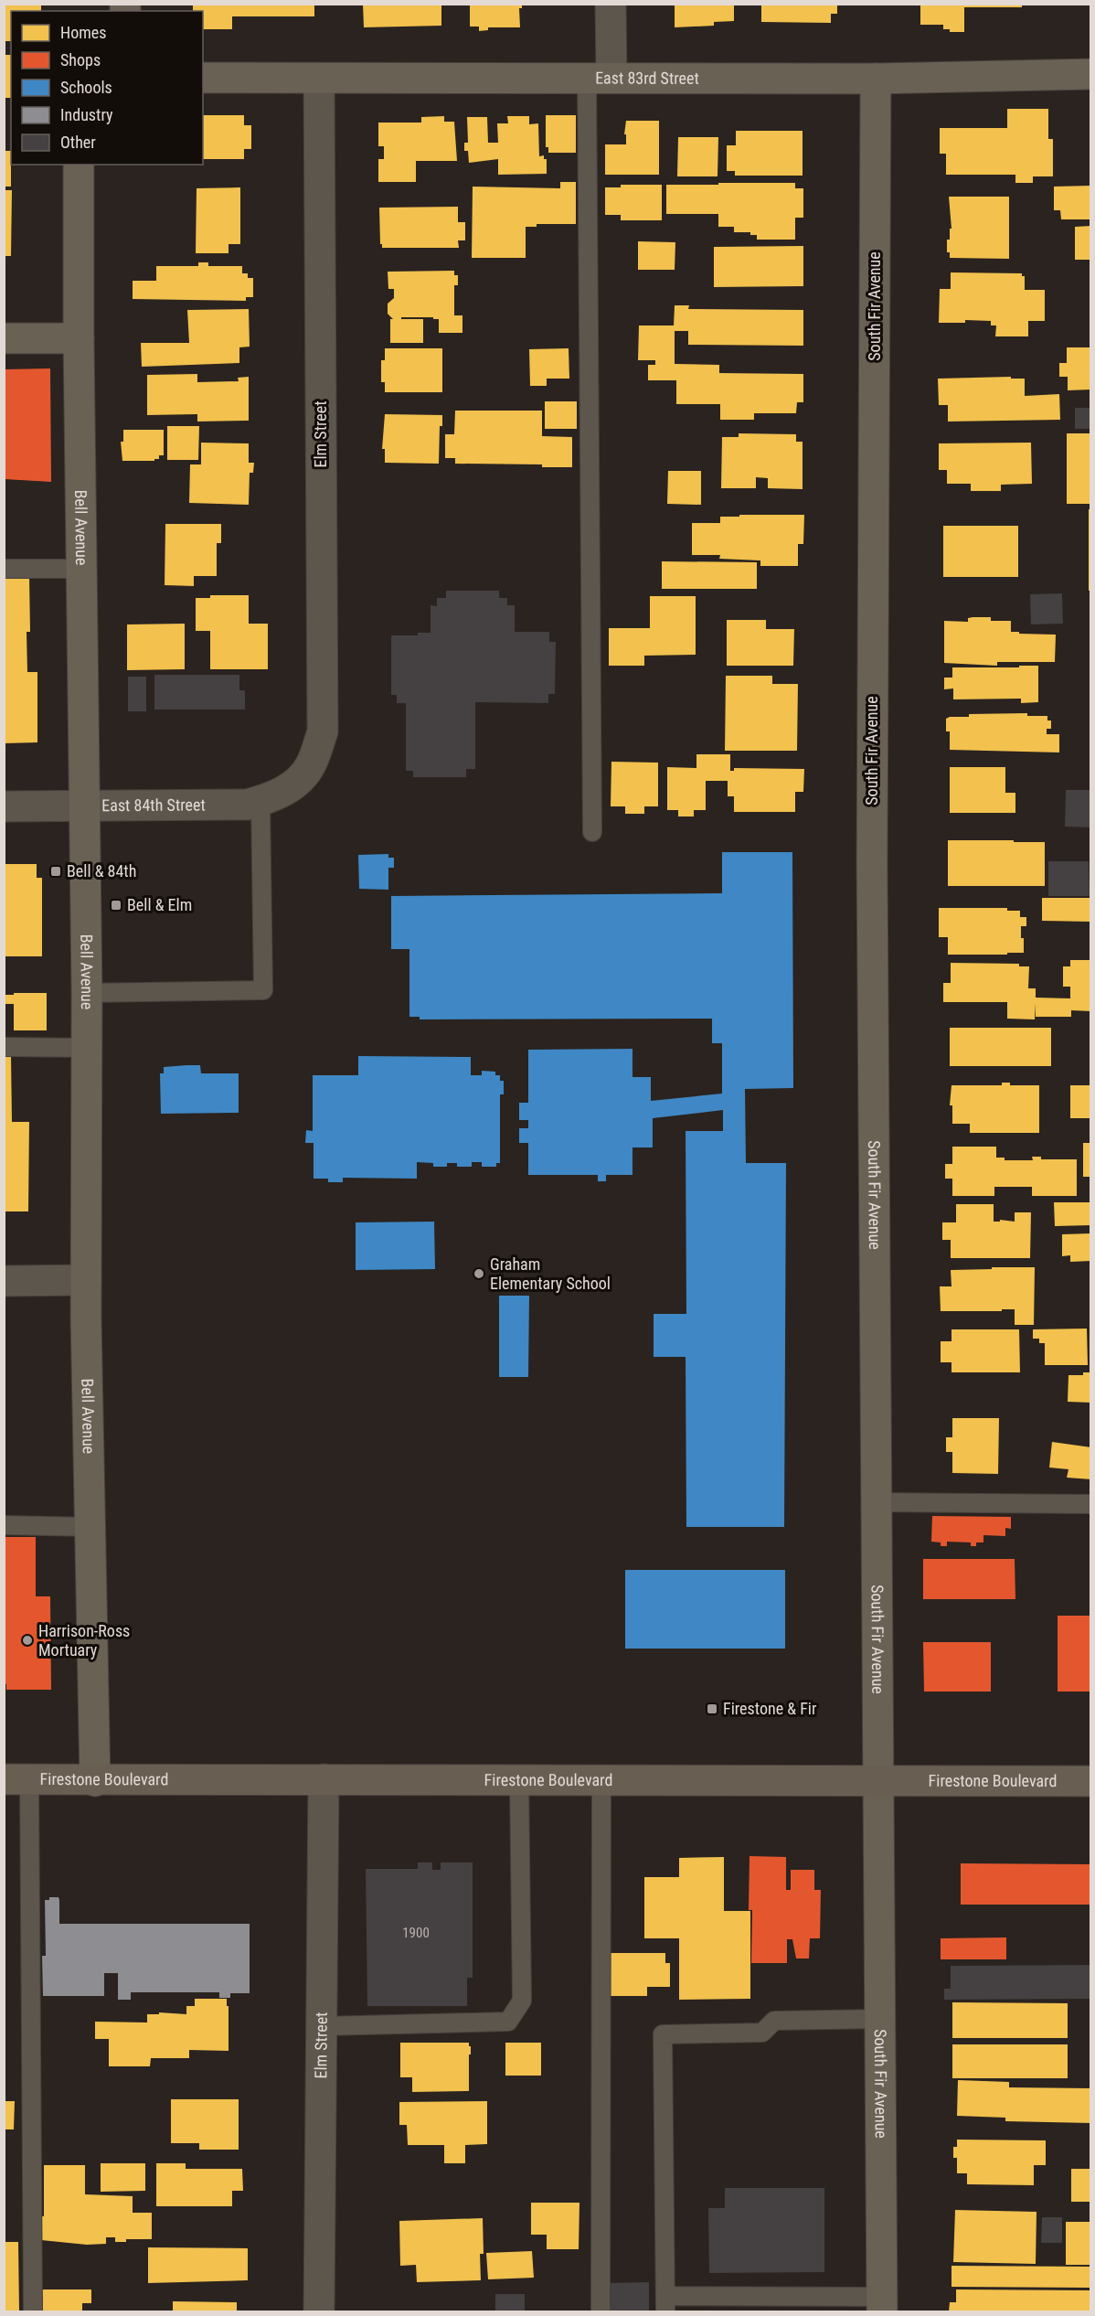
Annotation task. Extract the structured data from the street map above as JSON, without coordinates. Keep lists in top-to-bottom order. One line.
{"streets":{"main road":["Firestone Boulevard"],"street":["East 83rd Street","South Fir Avenue","Elm Street","Bell Avenue","East 84th Street"]},"crossings":[["East 83rd Street","South Fir Avenue"],["East 83rd Street","Elm Street"],["South Fir Avenue","Firestone Boulevard"],["Elm Street","East 84th Street"],["Elm Street","Firestone Boulevard"],["Bell Avenue","East 84th Street"],["Bell Avenue","Firestone Boulevard"]],"places":{"transit":["Bell & 84th","Bell & Elm","Firestone & Fir"],"other":["Graham Elementary School","Harrison-Ross Mortuary"]},"house_numbers":["1900"],"legend":["Homes","Shops","Schools","Industry","Other"]}
